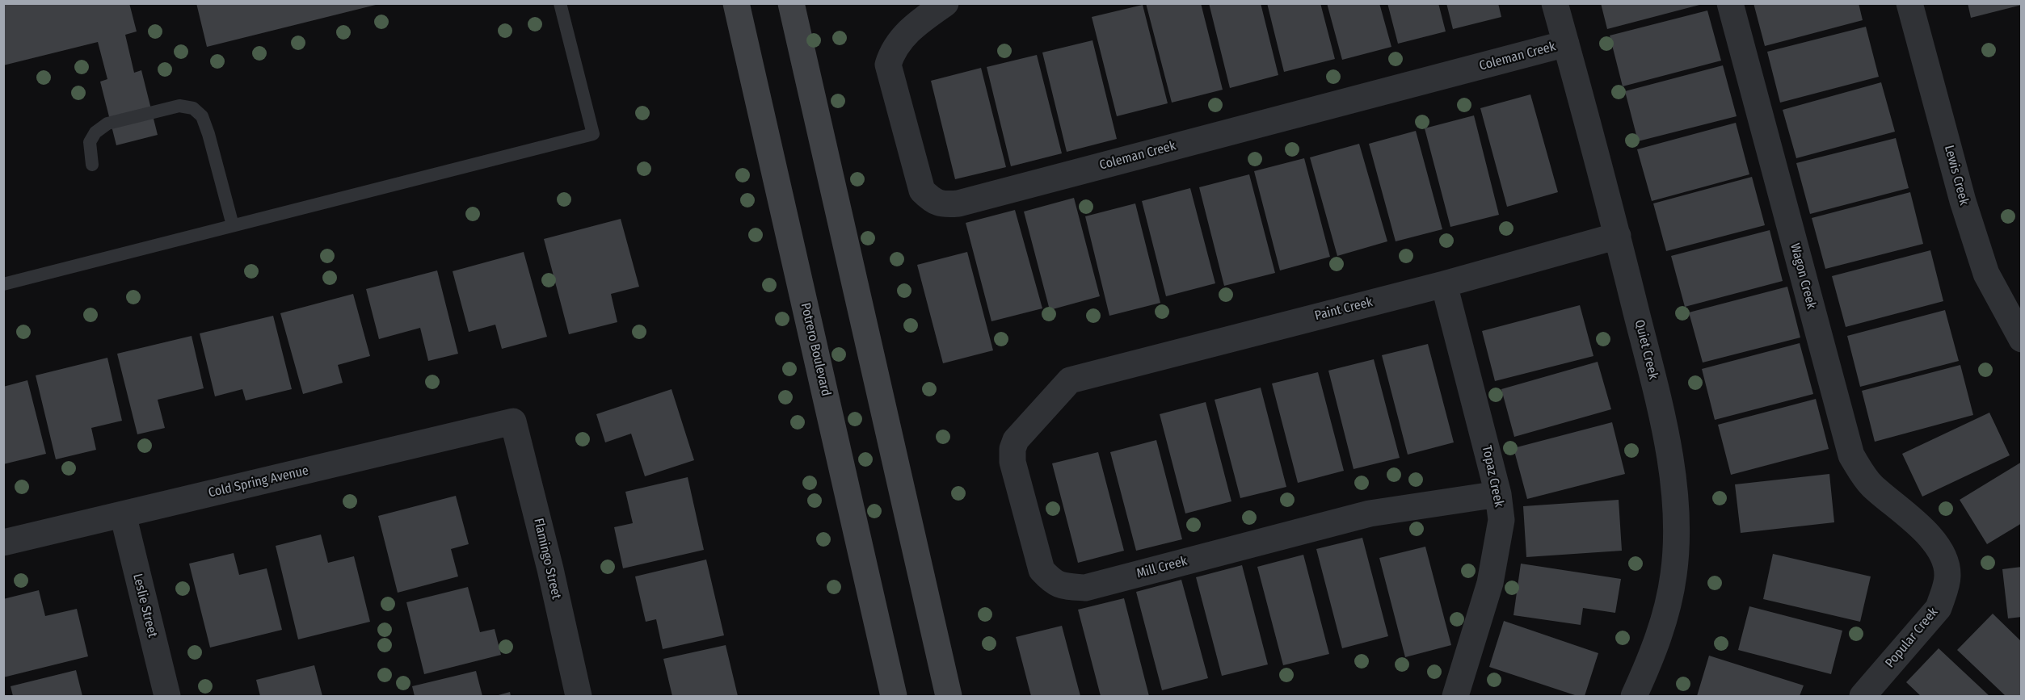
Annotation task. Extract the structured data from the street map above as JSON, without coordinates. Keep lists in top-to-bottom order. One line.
{"streets":{"street":["Coleman Creek","Lewis Creek","Wagon Creek","Paint Creek","Potrero Boulevard","Quiet Creek","Topaz Creek","Cold Spring Avenue","Flamingo Street","Mill Creek","Leslie Street","Popular Creek"]},"crossings":[["Coleman Creek","Quiet Creek"],["Wagon Creek","Popular Creek"],["Paint Creek","Quiet Creek"],["Paint Creek","Topaz Creek"],["Paint Creek","Mill Creek"],["Topaz Creek","Mill Creek"],["Cold Spring Avenue","Flamingo Street"],["Cold Spring Avenue","Leslie Street"]]}
